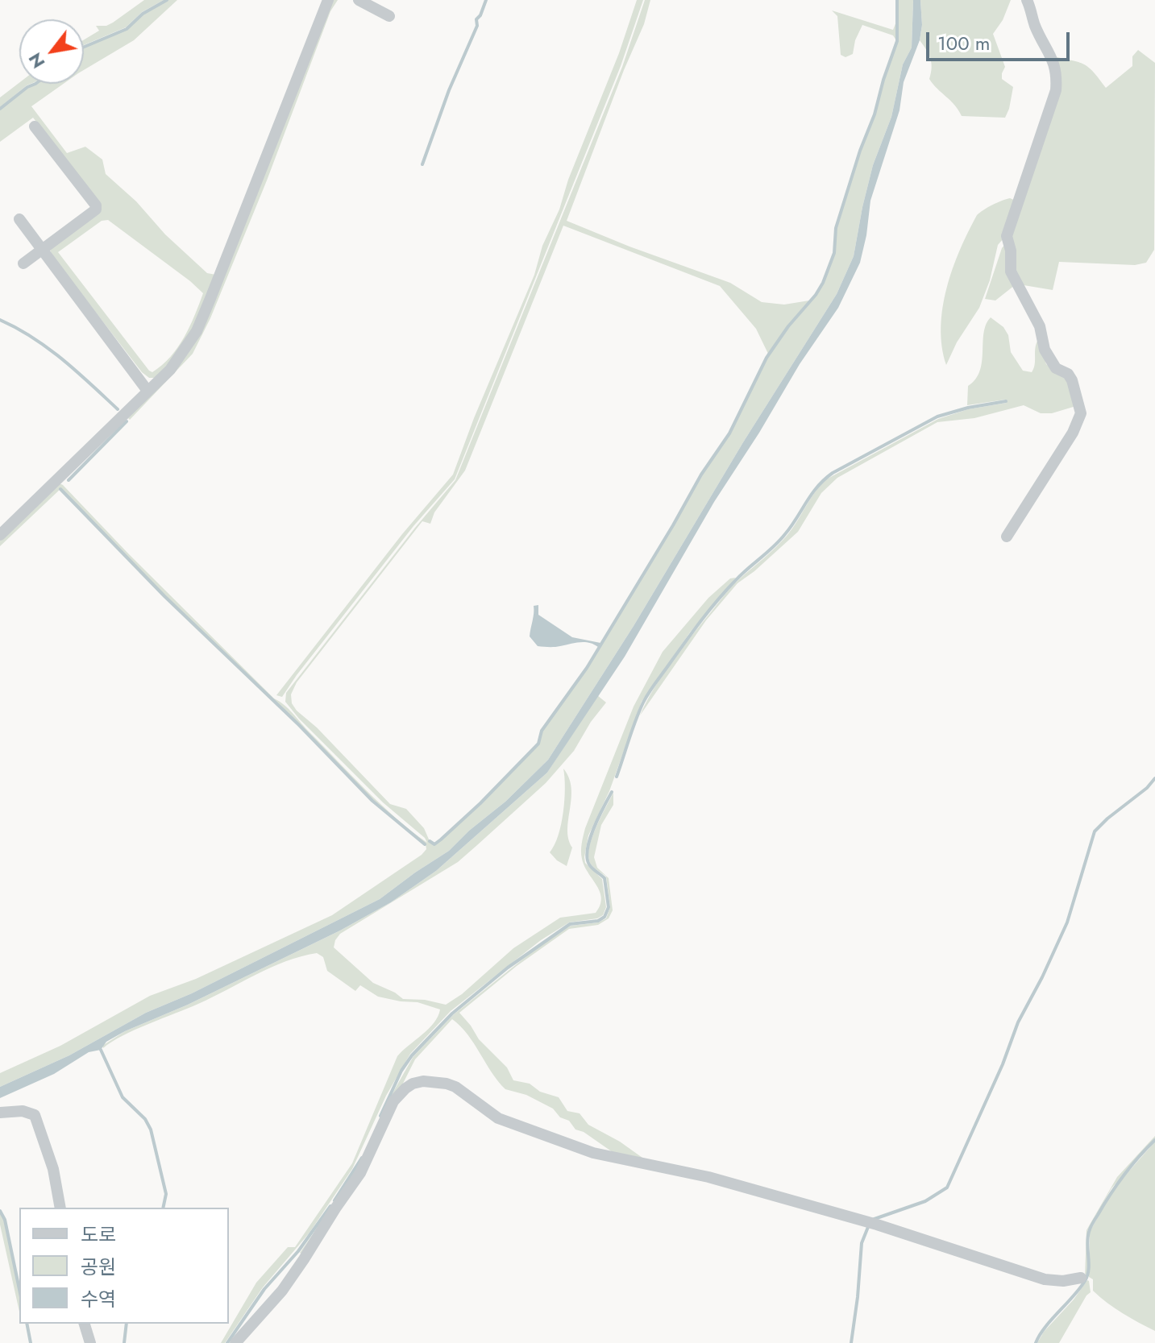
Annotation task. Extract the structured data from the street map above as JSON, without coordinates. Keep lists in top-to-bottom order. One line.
{"legend":["도로","공원","수역"],"scale_bar":"100 m","north":"bottom left"}
